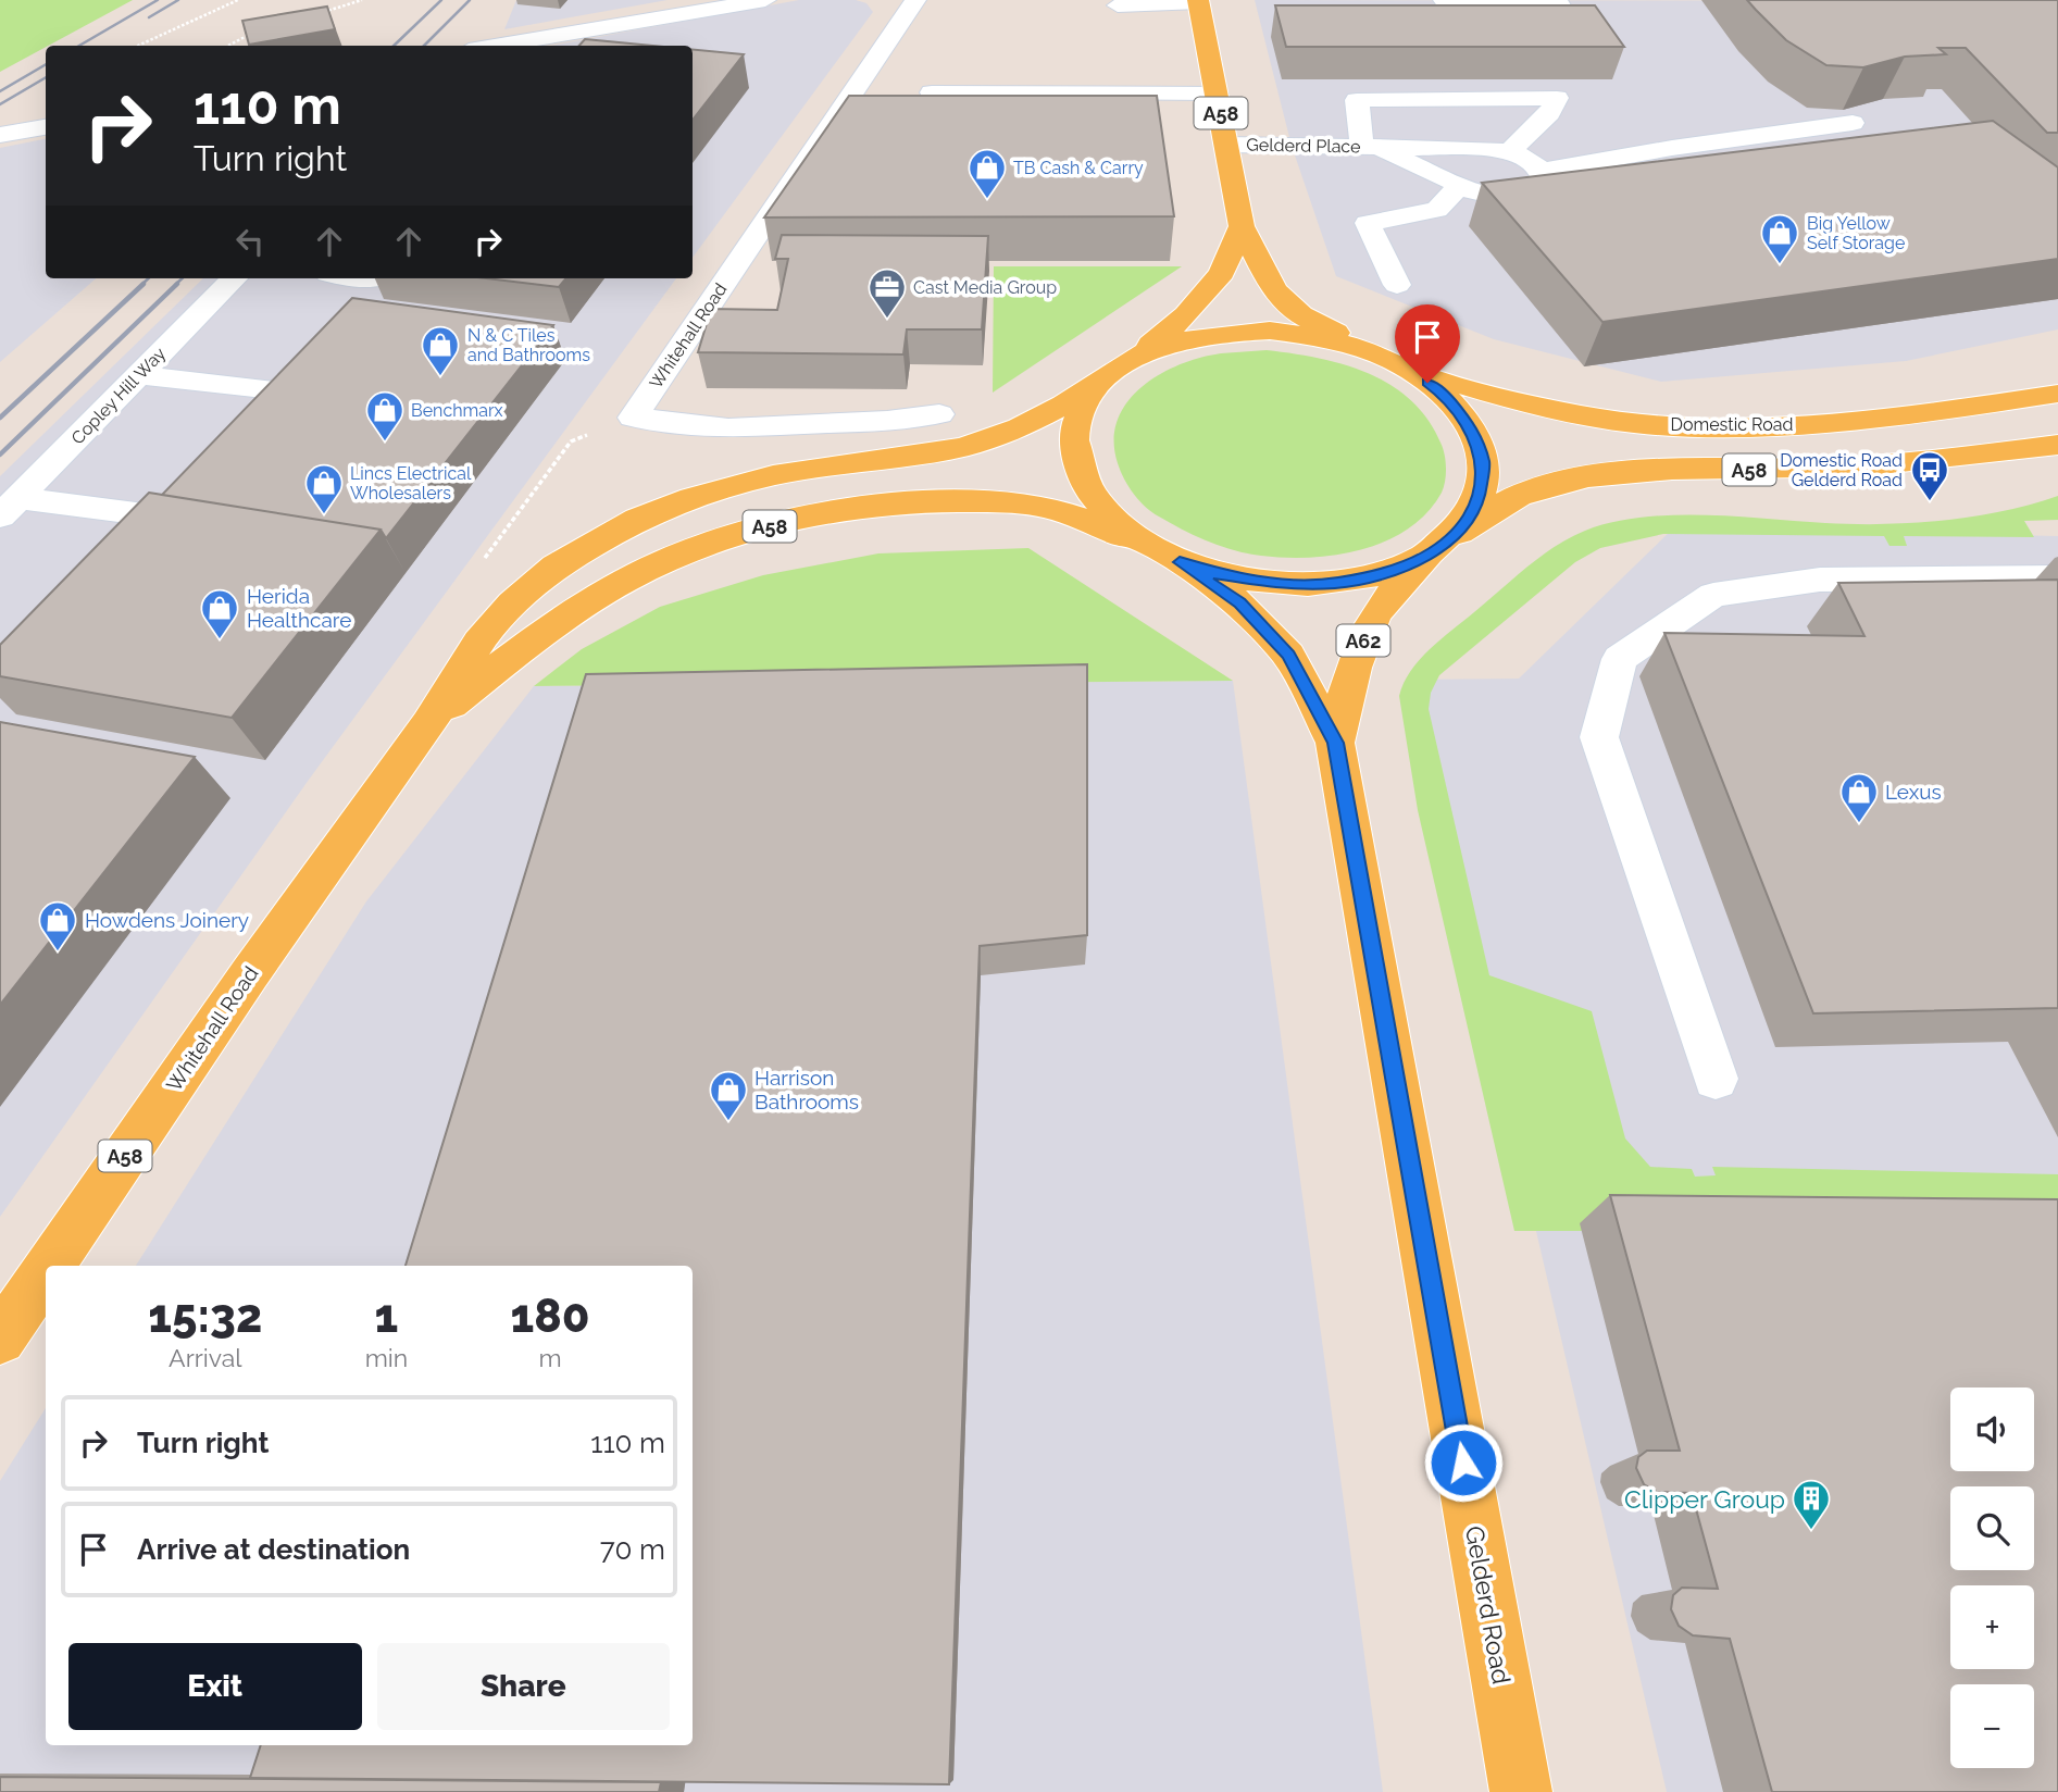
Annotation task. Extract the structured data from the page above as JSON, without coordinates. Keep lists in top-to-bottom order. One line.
{"streets":{"main road":["A58","Whitehall Road","Domestic Road","A62","Gelderd Road"],"street":["Gelderd Place","Copley Hill Way"]},"crossings":[["A58","Gelderd Place"],["A58","Whitehall Road"],["A58","Gelderd Road"],["Whitehall Road","Gelderd Road"]],"places":{"shop":["TB Cash & Carry","Big Yellow Self Storage","N & C Tiles and Bathrooms","Benchmarx","Lincs Electrical Wholesalers","Herida Healthcare","Lexus","Howdens Joinery","Harrison Bathrooms"],"office":["Cast Media Group"],"bus stop":["Domestic Road Gelderd Road"],"building":["Clipper Group"]},"page":{"turn":["110 m","Turn right"],"eta":["15:32","Arrival","1","min","180","m"],"map_buttons":["+","−"],"list":[{"name":"Turn right","value":"110 m"},{"name":"Arrive at destination","value":"70 m"}],"buttons":["Exit","Share"]}}
